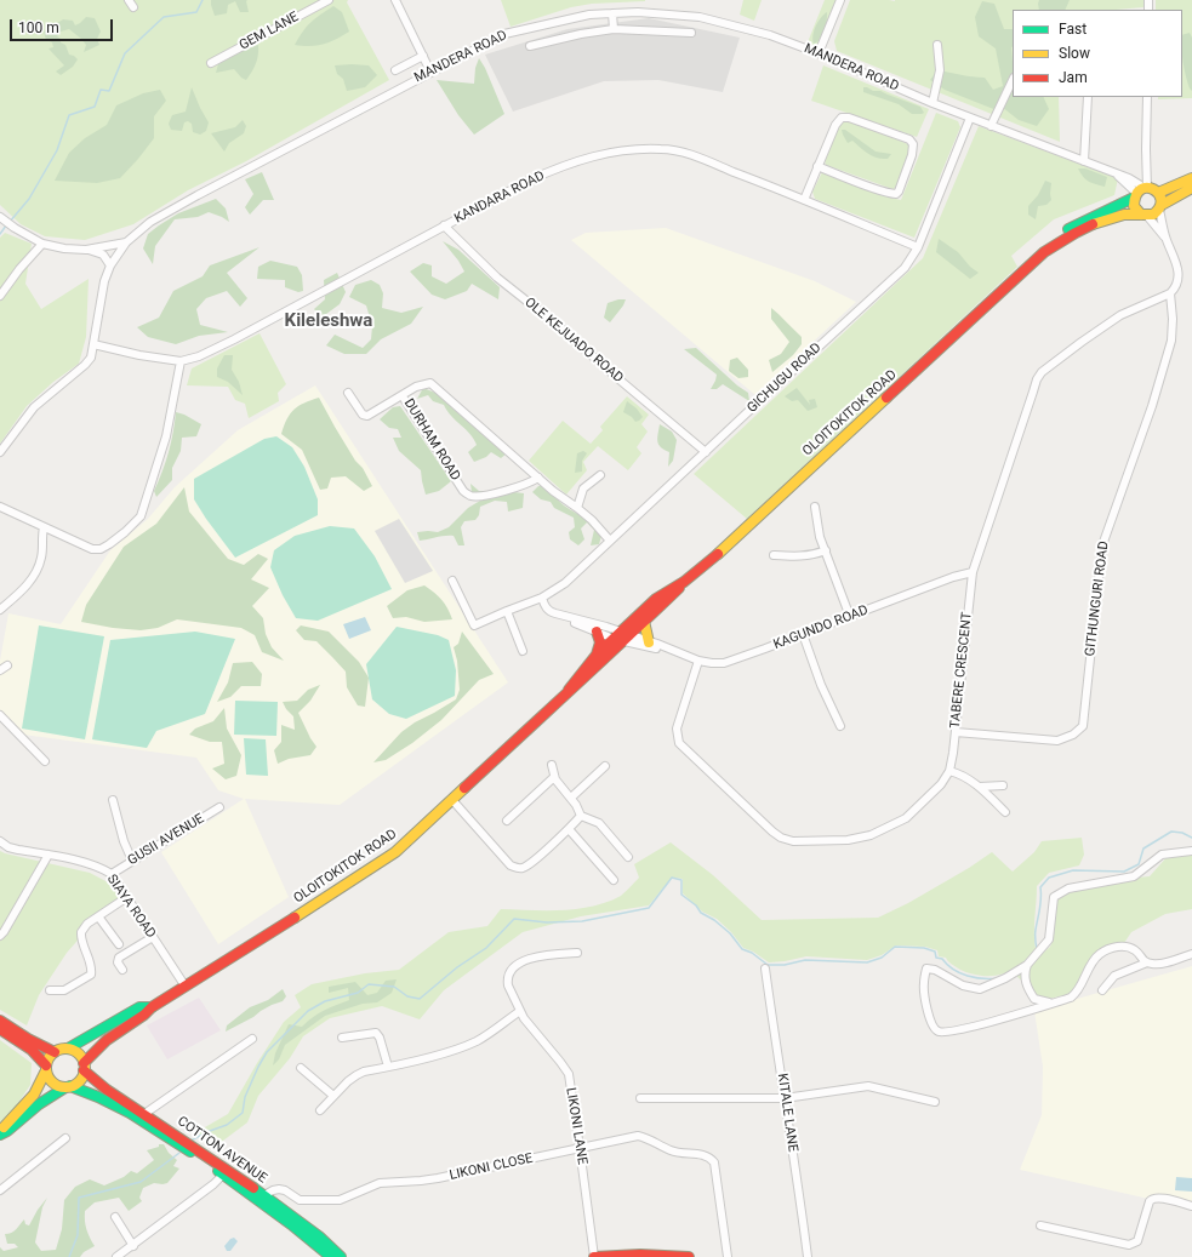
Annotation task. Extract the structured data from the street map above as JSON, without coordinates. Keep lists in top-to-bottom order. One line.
{"streets":{"main road":["OLOITOKITOK ROAD","COTTON AVENUE"],"street":["GEM LANE","MANDERA ROAD","KANDARA ROAD","OLE KEJUADO ROAD","GICHUGU ROAD","DURHAM ROAD","GITHUNGURI ROAD","KAGUNDO ROAD","TABERE CRESCENT","GUSII AVENUE","SIAYA ROAD","KITALE LANE","LIKONI LANE","LIKONI CLOSE"]},"crossings":[["MANDERA ROAD","GICHUGU ROAD"],["KANDARA ROAD","OLE KEJUADO ROAD"],["KANDARA ROAD","GICHUGU ROAD"],["OLE KEJUADO ROAD","GICHUGU ROAD"],["GICHUGU ROAD","DURHAM ROAD"],["OLOITOKITOK ROAD","KAGUNDO ROAD"],["OLOITOKITOK ROAD","SIAYA ROAD"],["GITHUNGURI ROAD","TABERE CRESCENT"],["KAGUNDO ROAD","TABERE CRESCENT"],["GUSII AVENUE","SIAYA ROAD"],["LIKONI LANE","LIKONI CLOSE"],["COTTON AVENUE","LIKONI CLOSE"]],"districts":["Kileleshwa"],"legend":["Fast","Slow","Jam"],"scale_bar":"100 m"}
